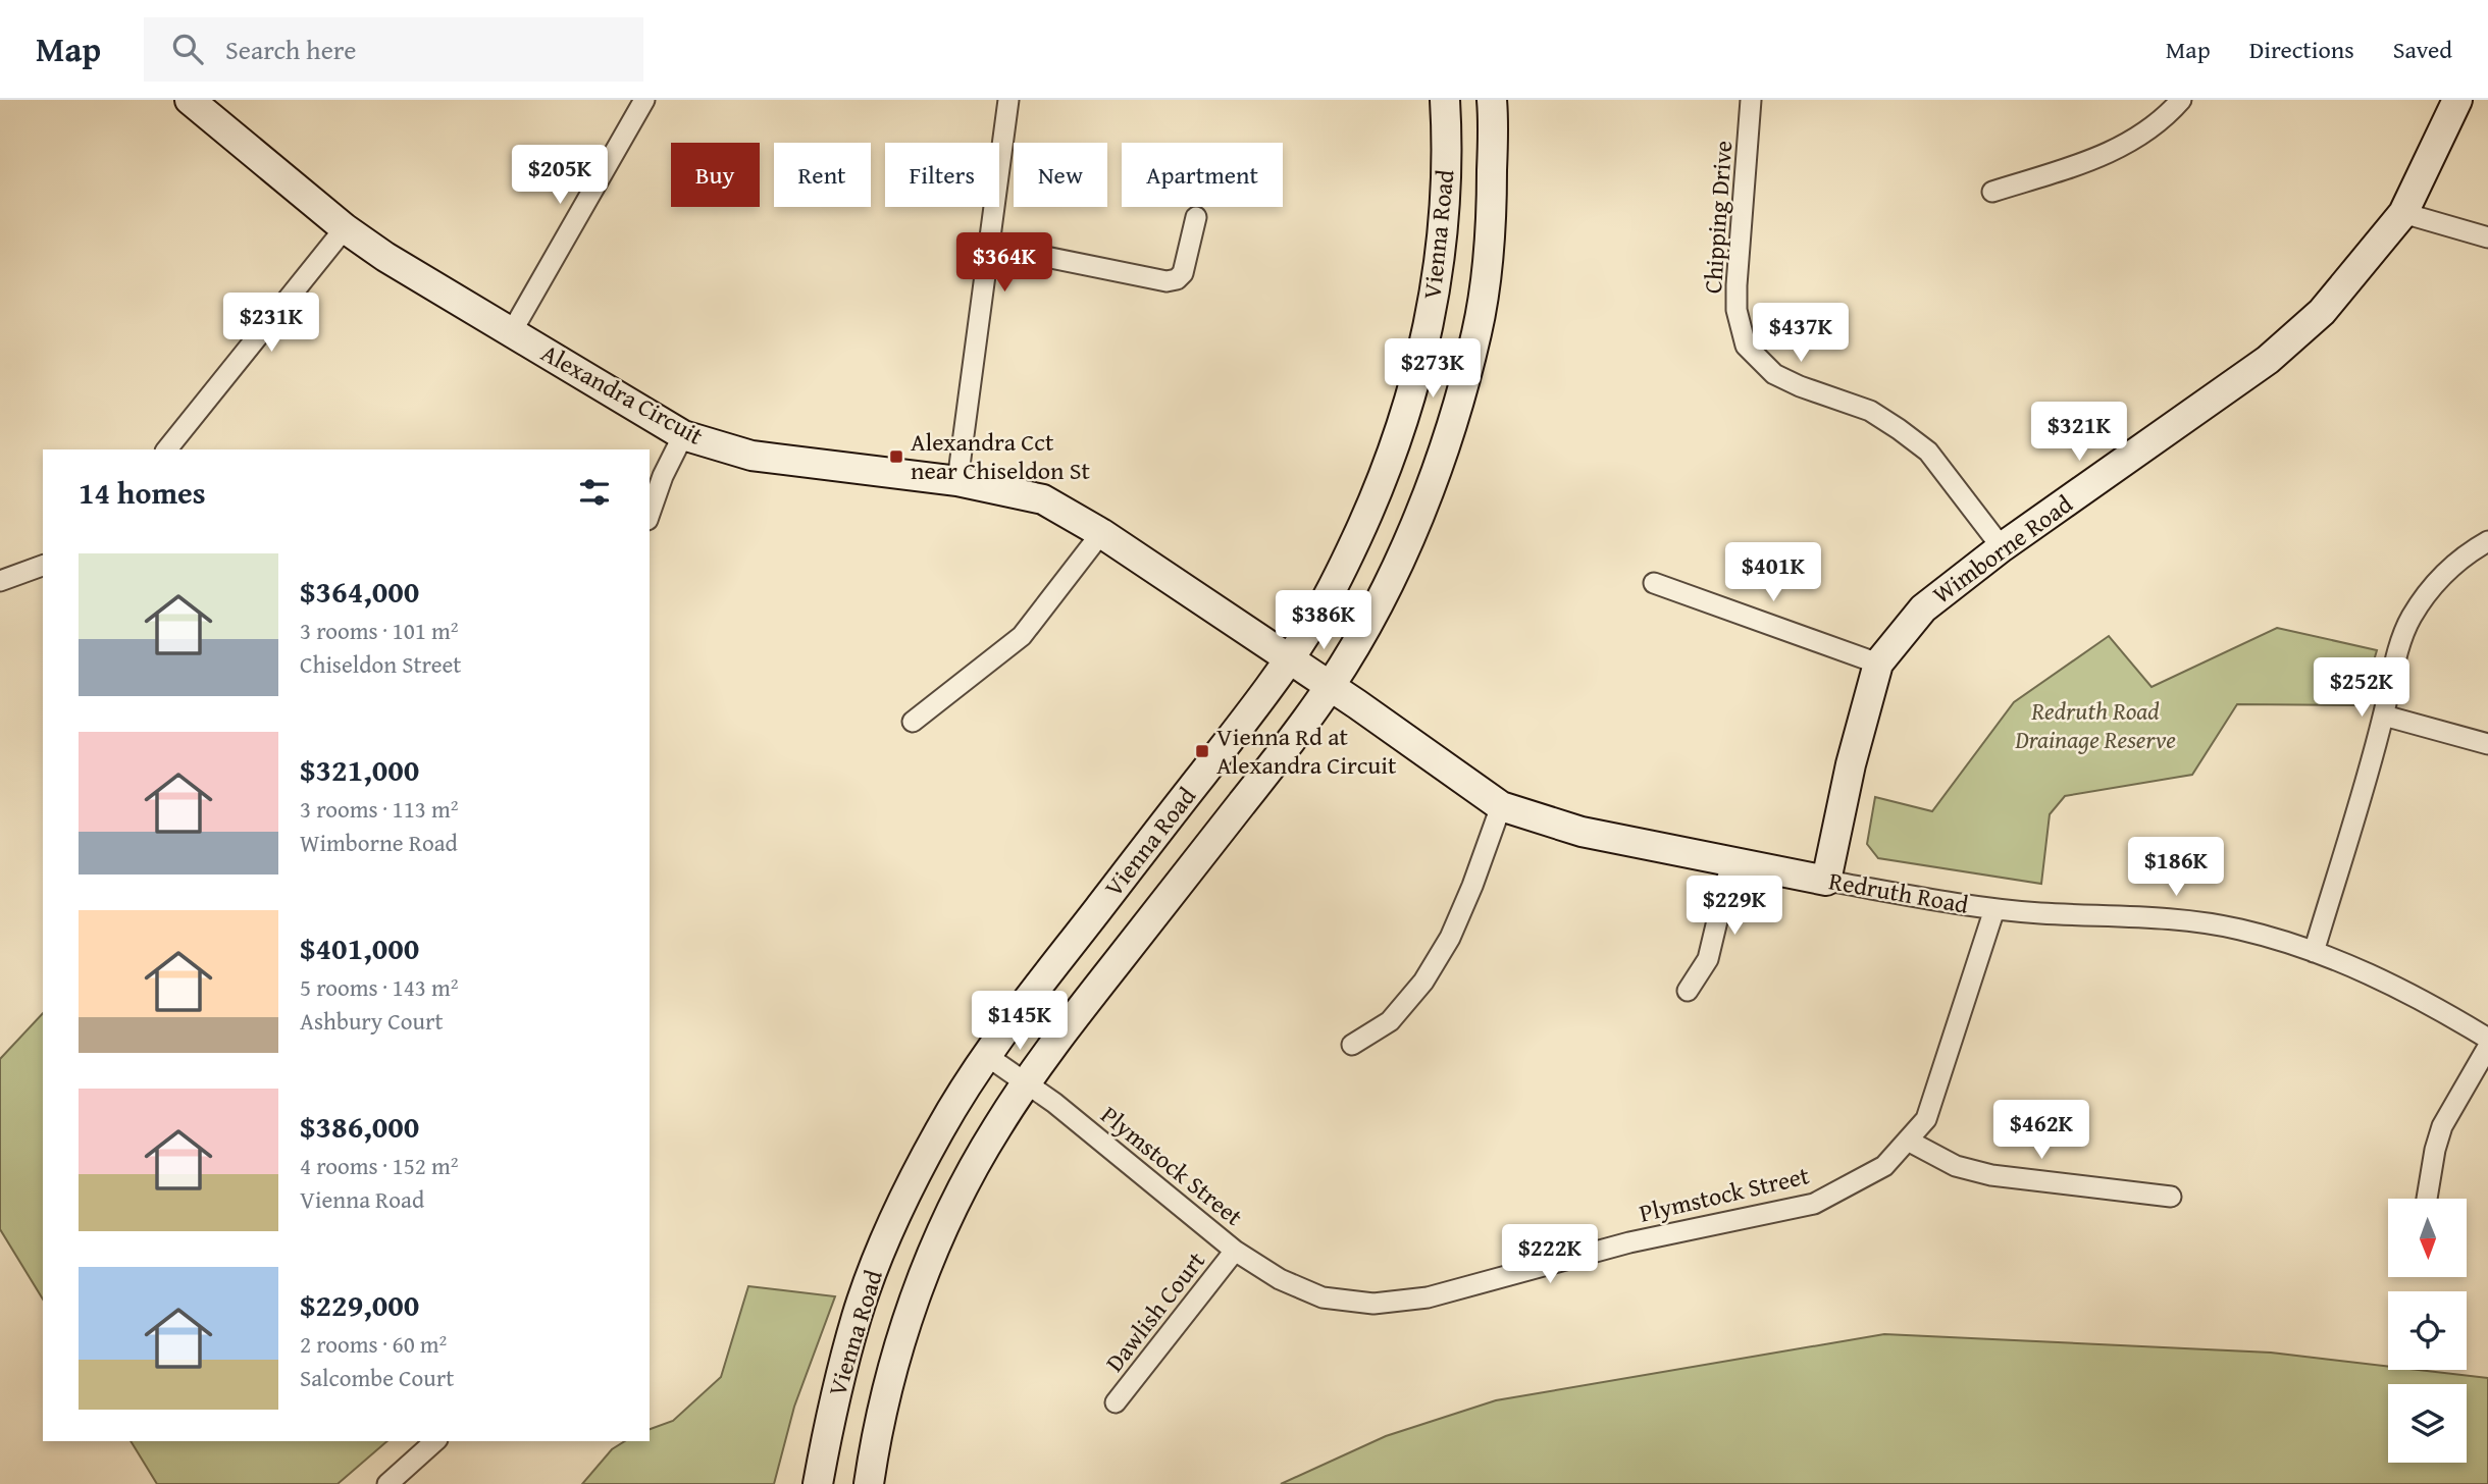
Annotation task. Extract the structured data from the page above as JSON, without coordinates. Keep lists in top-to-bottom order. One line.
{"streets":{"main road":["Vienna Road","Alexandra Circuit","Wimborne Road","Redruth Road"],"street":["Chipping Drive","Plymstock Street","Dawlish Court"]},"crossings":[["Chipping Drive","Wimborne Road"],["Vienna Road","Alexandra Circuit"],["Vienna Road","Redruth Road"],["Vienna Road","Plymstock Street"],["Alexandra Circuit","Redruth Road"],["Wimborne Road","Redruth Road"],["Redruth Road","Plymstock Street"],["Plymstock Street","Dawlish Court"]],"parks":["Redruth Road Drainage Reserve"],"places":{"transit":["Alexandra Cct near Chiseldon St","Vienna Rd at Alexandra Circuit"]},"north":"bottom","page":{"header":"Map","search":"Search here","nav":["Map","Directions","Saved"],"chip":["Buy","Rent","Filters","New","Apartment"],"price":["$205K","$364K","$231K","$437K","$273K","$321K","$401K","$386K","$252K","$186K","$229K","$145K","$462K","$222K"],"heading":"14 homes","list":[{"name":"$364,000","note":"3 rooms · 101 m² · Chiseldon Street"},{"name":"$321,000","note":"3 rooms · 113 m² · Wimborne Road"},{"name":"$401,000","note":"5 rooms · 143 m² · Ashbury Court"},{"name":"$386,000","note":"4 rooms · 152 m² · Vienna Road"},{"name":"$229,000","note":"2 rooms · 60 m² · Salcombe Court"}]}}
